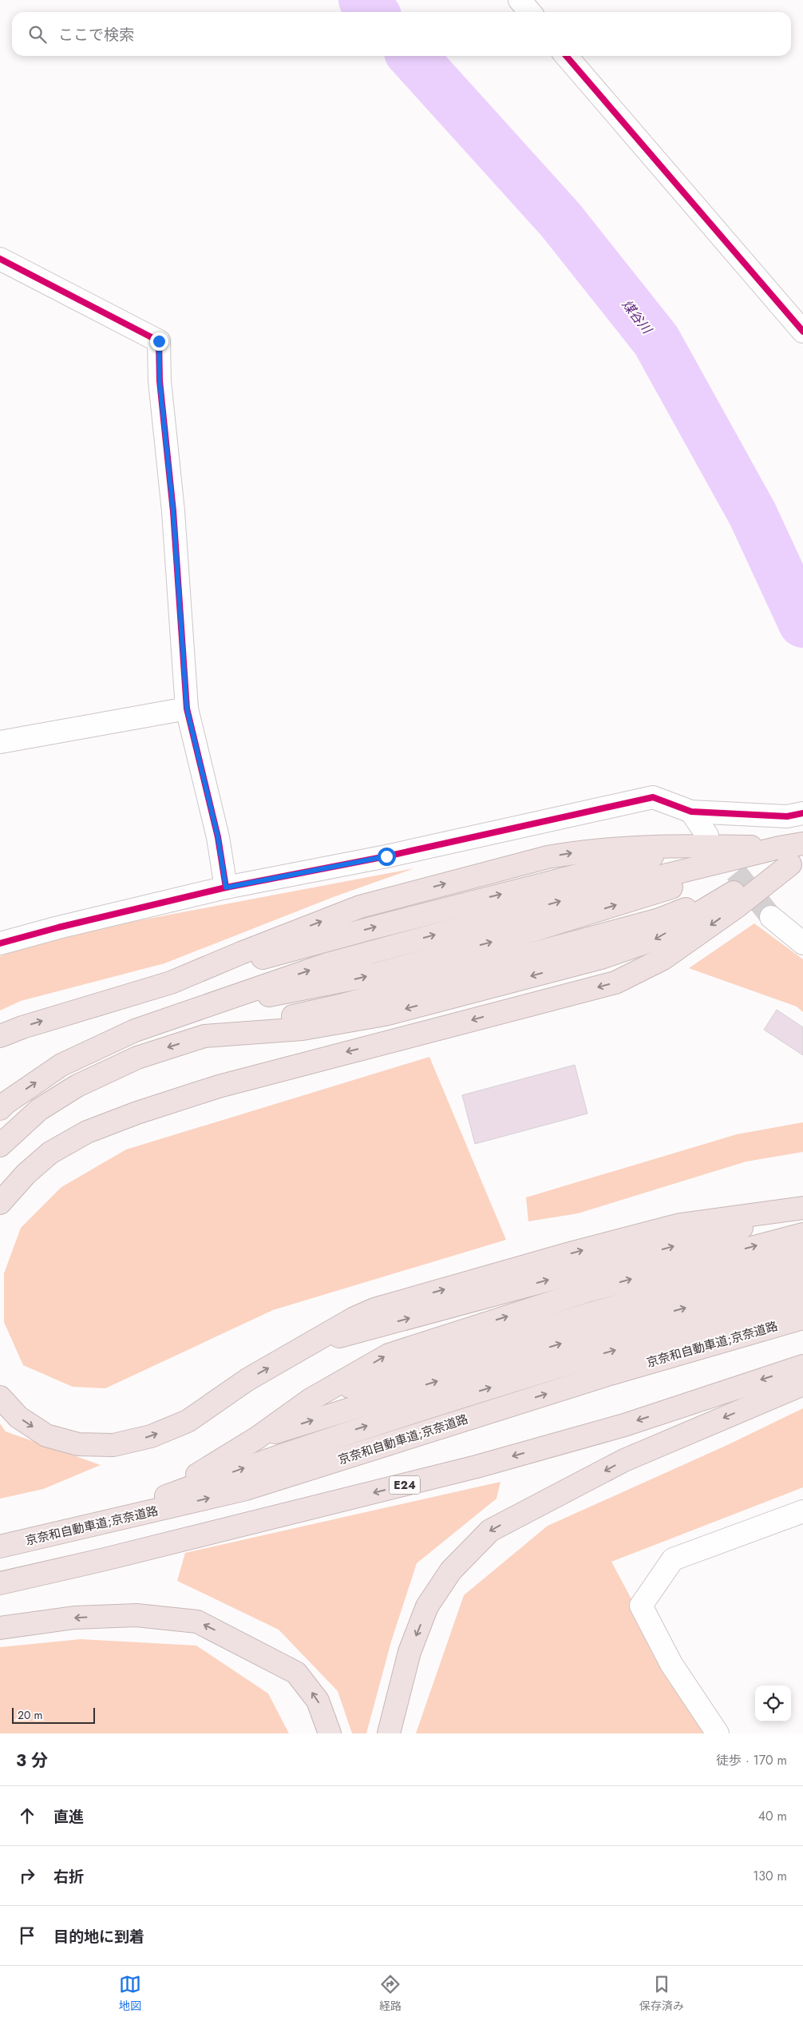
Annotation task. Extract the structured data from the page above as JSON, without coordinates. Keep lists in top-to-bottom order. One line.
{"streets":{"highway":["京奈和自動車道;京奈道路","E24"]},"water":["煤谷川"],"scale_bar":"20 m","page":{"search":"ここで検索","scale":"20 m","heading":["3 分","徒歩 · 170 m"],"list":[["直進","40 m"],["右折","130 m"],"目的地に到着"],"nav":["地図","経路","保存済み"]}}
